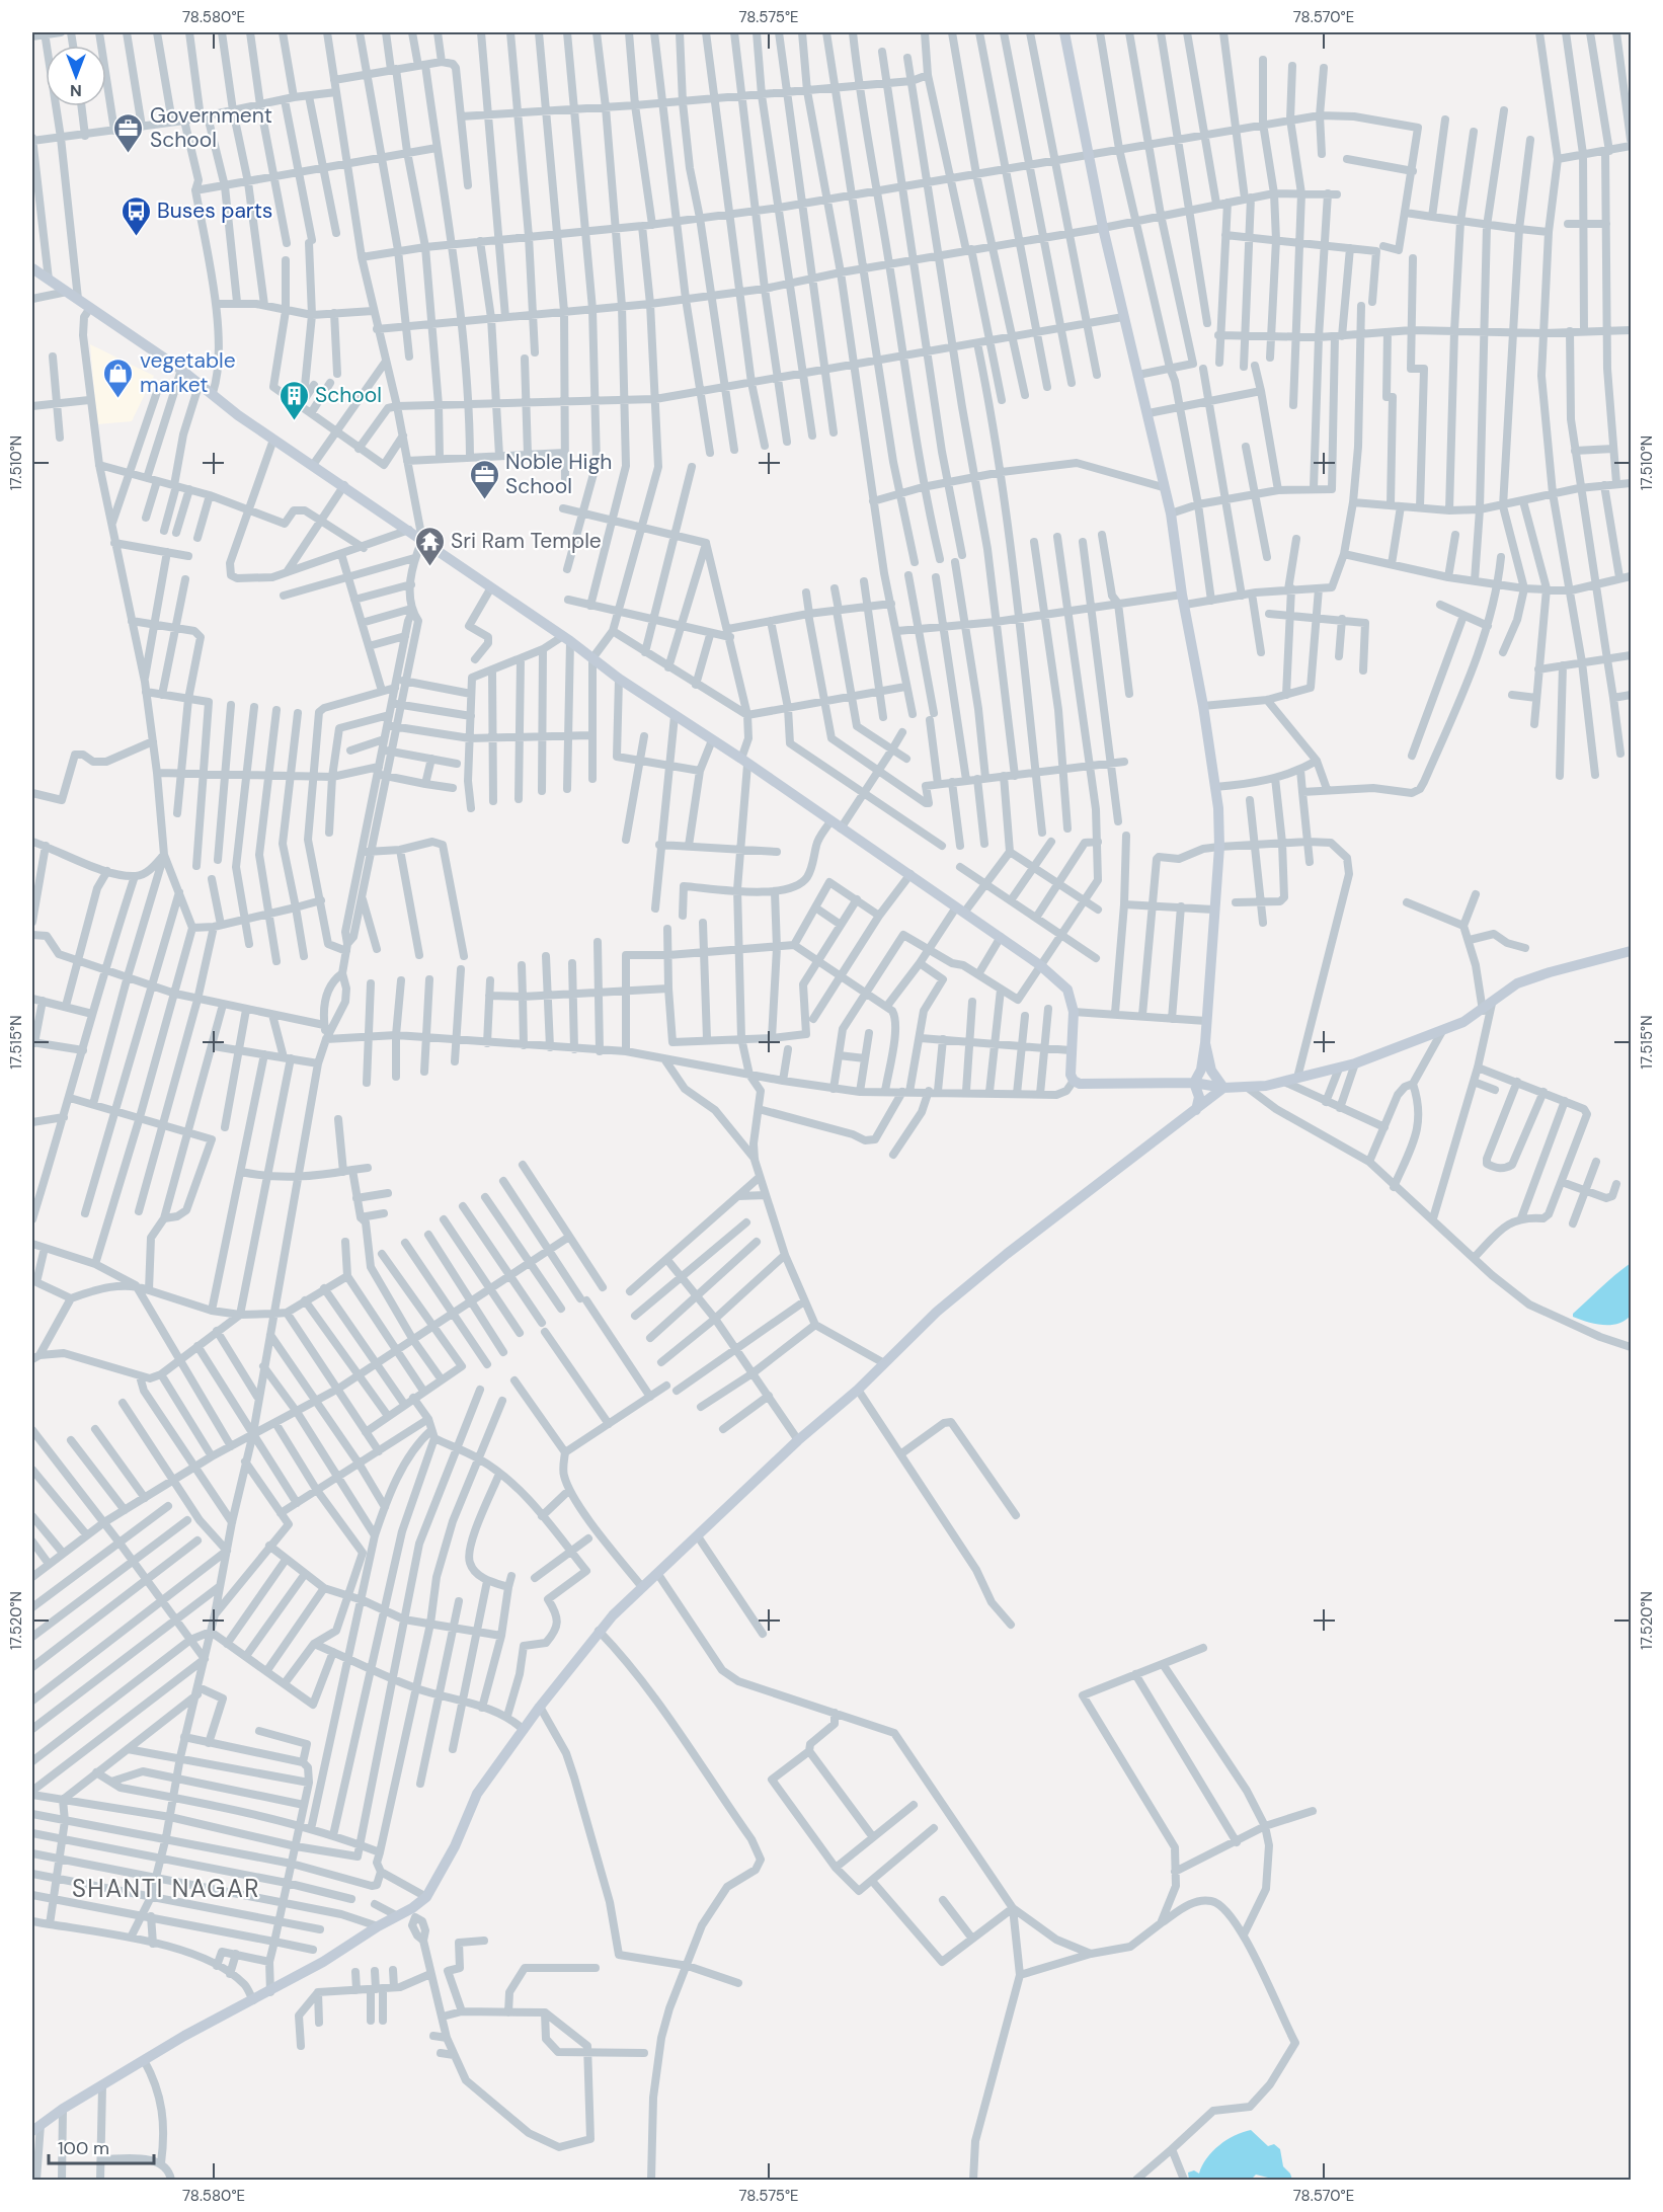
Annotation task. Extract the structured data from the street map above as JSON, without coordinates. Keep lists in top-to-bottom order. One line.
{"districts":["SHANTI NAGAR"],"places":{"office":["Government School","Noble High School"],"bus stop":["Buses parts"],"shop":["vegetable market"],"building":["School"],"temple":["Sri Ram Temple"]},"scale_bar":"100 m","north":"bottom","coordinates":["78.580°E","78.575°E","78.570°E","17.510°N","17.515°N","17.520°N"]}
